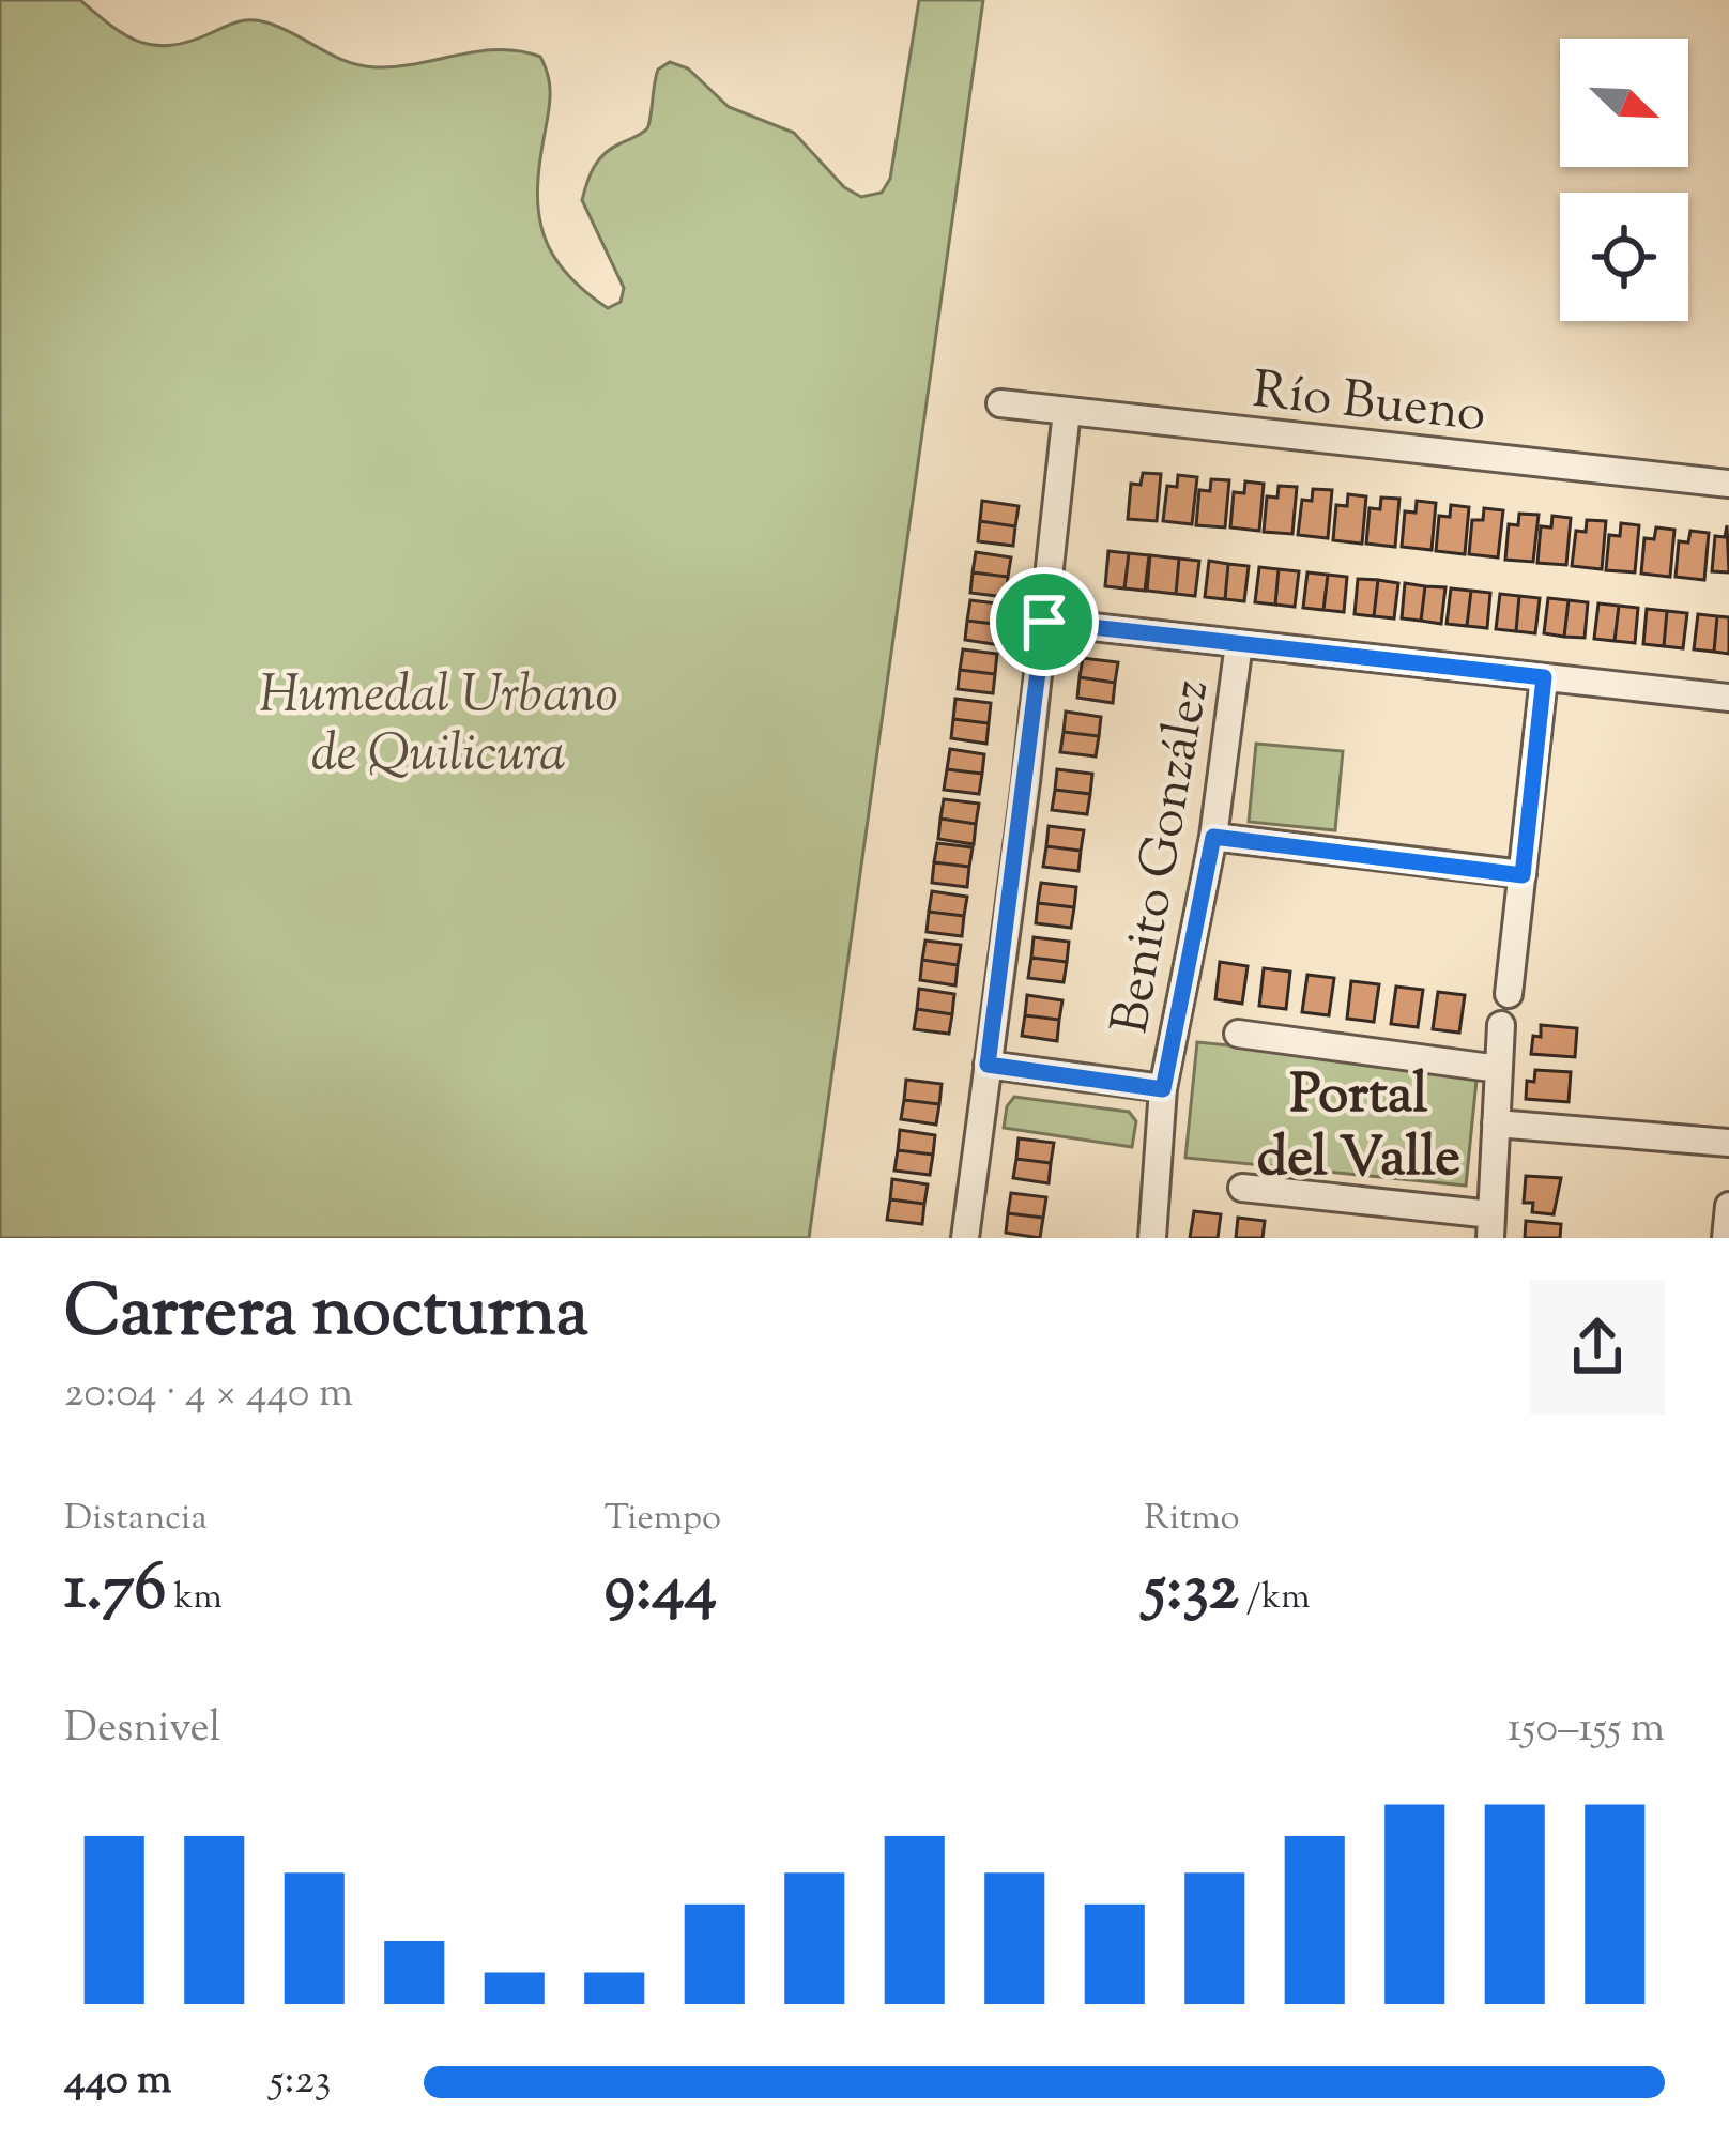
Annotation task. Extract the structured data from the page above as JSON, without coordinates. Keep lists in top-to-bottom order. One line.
{"streets":{"street":["Río Bueno","Benito González"]},"districts":["Portal del Valle"],"parks":["Humedal Urbano de Quilicura"],"north":"bottom right","page":{"heading":["Carrera nocturna","20:04 · 4 × 440 m"],"stats":[["Distancia","1.76 km"],["Tiempo","9:44"],["Ritmo","5:32 /km"]],"chart":["Desnivel","150–155 m"],"list":[{"name":"440 m","note":"5:23"}]}}
